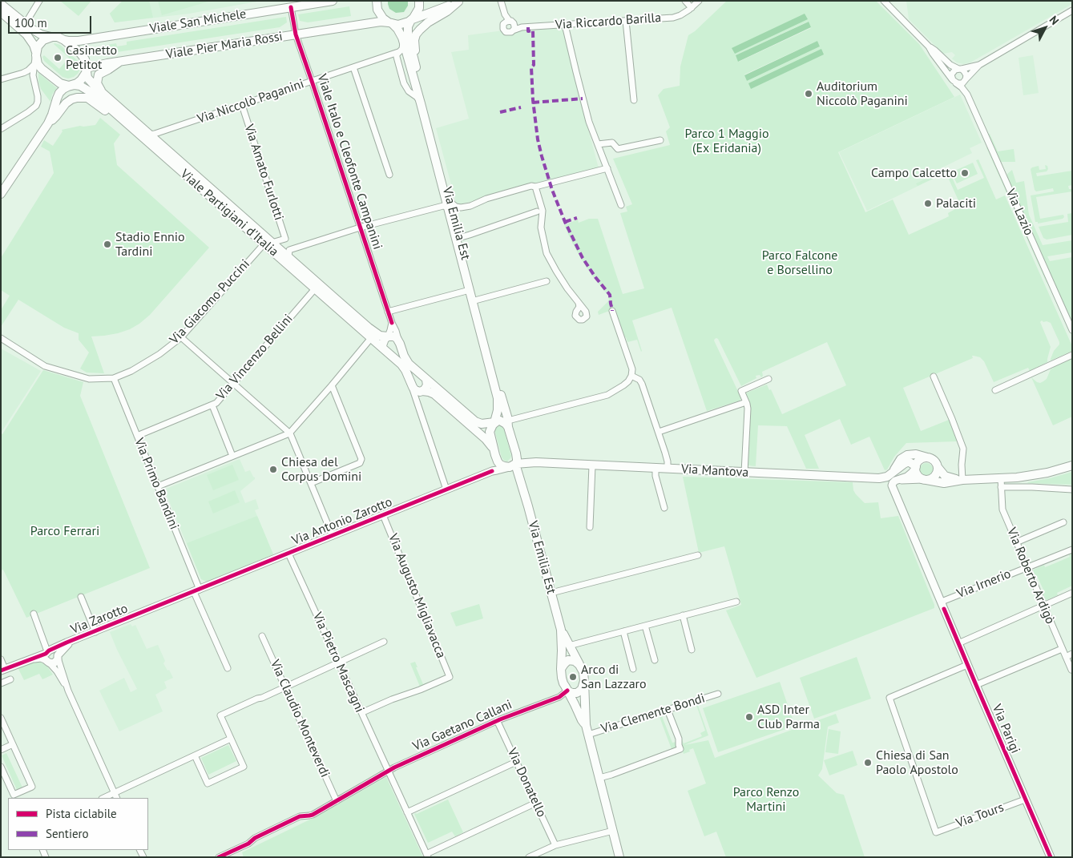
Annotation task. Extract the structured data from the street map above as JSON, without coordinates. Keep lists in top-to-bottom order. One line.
{"streets":{"main road":["Viale San Michele","Viale Pier Maria Rossi","Viale Partigiani d'Italia","Via Emilia Est","Via Mantova"],"street":["Via Riccardo Barilla","Via Niccolò Paganini","Viale Italo e Cleofonte Campanini","Via Amato Furlotti","Via Lazio","Via Giacomo Puccini","Via Vincenzo Bellini","Via Primo Bandini","Via Antonio Zarotto","Via Roberto Ardigò","Via Irnerio","Via Augusto Migliavacca","Via Zarotto","Via Pietro Mascagni","Via Clemente Bondi","Via Claudio Monteverdi","Via Gaetano Callani","Via Parigi","Via Donatello","Via Tours"]},"crossings":[["Viale San Michele","Viale Pier Maria Rossi"],["Viale San Michele","Viale Italo e Cleofonte Campanini"],["Viale San Michele","Viale Partigiani d'Italia"],["Viale Pier Maria Rossi","Viale Italo e Cleofonte Campanini"],["Viale Pier Maria Rossi","Viale Partigiani d'Italia"],["Viale Pier Maria Rossi","Via Emilia Est"],["Via Niccolò Paganini","Viale Italo e Cleofonte Campanini"],["Via Niccolò Paganini","Via Amato Furlotti"],["Via Niccolò Paganini","Viale Partigiani d'Italia"],["Viale Italo e Cleofonte Campanini","Viale Partigiani d'Italia"],["Viale Partigiani d'Italia","Via Giacomo Puccini"],["Viale Partigiani d'Italia","Via Vincenzo Bellini"],["Via Emilia Est","Via Mantova"],["Via Emilia Est","Via Antonio Zarotto"],["Via Emilia Est","Via Clemente Bondi"],["Via Emilia Est","Via Gaetano Callani"],["Via Giacomo Puccini","Via Primo Bandini"],["Via Vincenzo Bellini","Via Primo Bandini"],["Via Mantova","Via Antonio Zarotto"],["Via Primo Bandini","Via Antonio Zarotto"],["Via Primo Bandini","Via Zarotto"],["Via Antonio Zarotto","Via Augusto Migliavacca"],["Via Antonio Zarotto","Via Zarotto"],["Via Antonio Zarotto","Via Pietro Mascagni"],["Via Roberto Ardigò","Via Irnerio"],["Via Irnerio","Via Parigi"],["Via Augusto Migliavacca","Via Pietro Mascagni"],["Via Pietro Mascagni","Via Gaetano Callani"],["Via Claudio Monteverdi","Via Gaetano Callani"],["Via Gaetano Callani","Via Donatello"],["Via Parigi","Via Tours"]],"parks":["Parco 1 Maggio (Ex Eridania)","Parco Falcone e Borsellino","Parco Ferrari","Parco Renzo Martini"],"places":["Casinetto Petitot","Auditorium Niccolò Paganini","Campo Calcetto","Palaciti","Stadio Ennio Tardini","Chiesa del Corpus Domini","Arco di San Lazzaro","ASD Inter Club Parma","Chiesa di San Paolo Apostolo"],"legend":["Pista ciclabile","Sentiero"],"scale_bar":"100 m","north":"top right"}
